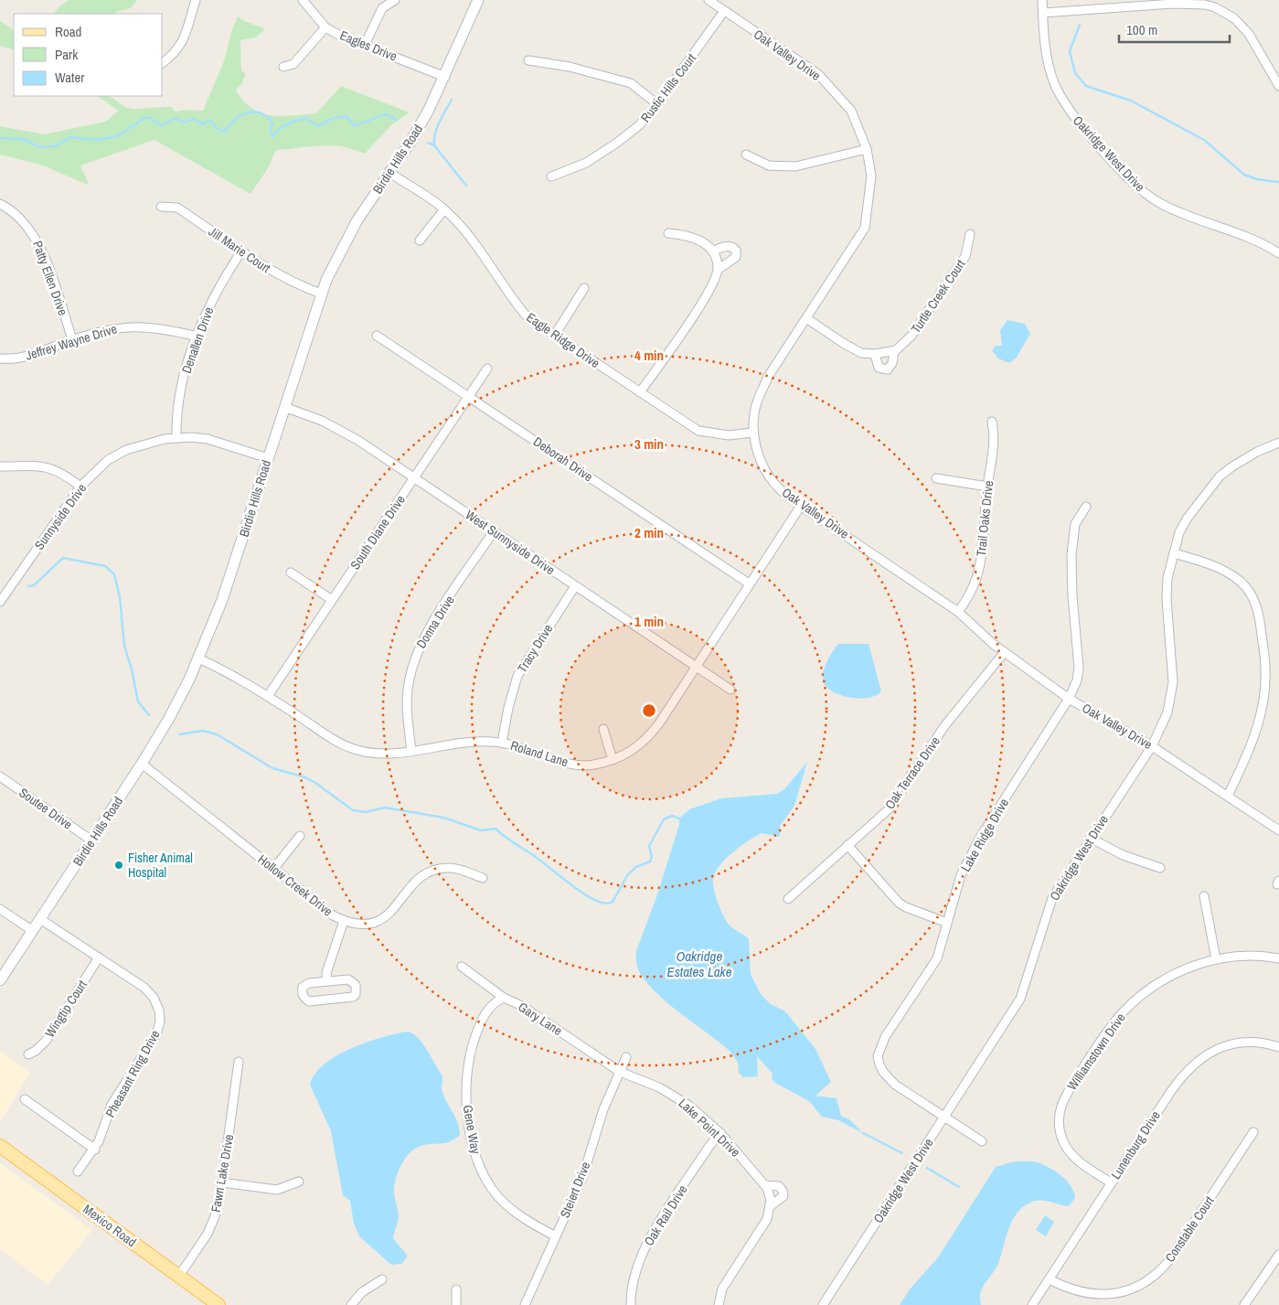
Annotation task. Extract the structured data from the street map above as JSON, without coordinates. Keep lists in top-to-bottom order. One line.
{"streets":{"main road":["Birdie Hills Road","Mexico Road"],"street":["Eagles Drive","Oak Valley Drive","Rustic Hills Court","Oakridge West Drive","Jill Marie Court","Patty Ellen Drive","Turtle Creek Court","Denallen Drive","Eagle Ridge Drive","Jeffrey Wayne Drive","Deborah Drive","Sunnyside Drive","Trail Oaks Drive","South Diane Drive","West Sunnyside Drive","Donna Drive","Tracy Drive","Roland Lane","Oak Terrace Drive","Soutee Drive","Lake Ridge Drive","Hollow Creek Drive","Wingtip Court","Gary Lane","Williamstown Drive","Pheasant Ring Drive","Lake Point Drive","Gene Way","Lunenburg Drive","Fawn Lake Drive","Steiert Drive","Oak Rail Drive","Constable Court"]},"crossings":[["Eagles Drive","Birdie Hills Road"],["Oak Valley Drive","Rustic Hills Court"],["Oak Valley Drive","Oakridge West Drive"],["Oak Valley Drive","Eagle Ridge Drive"],["Oak Valley Drive","Trail Oaks Drive"],["Oak Valley Drive","Roland Lane"],["Oak Valley Drive","Oak Terrace Drive"],["Oak Valley Drive","Lake Ridge Drive"],["Oakridge West Drive","Lake Ridge Drive"],["Birdie Hills Road","Jill Marie Court"],["Birdie Hills Road","Eagle Ridge Drive"],["Birdie Hills Road","Sunnyside Drive"],["Birdie Hills Road","West Sunnyside Drive"],["Birdie Hills Road","Roland Lane"],["Birdie Hills Road","Soutee Drive"],["Birdie Hills Road","Hollow Creek Drive"],["Birdie Hills Road","Pheasant Ring Drive"],["Jill Marie Court","Denallen Drive"],["Patty Ellen Drive","Jeffrey Wayne Drive"],["Denallen Drive","Jeffrey Wayne Drive"],["Denallen Drive","Sunnyside Drive"],["Deborah Drive","South Diane Drive"],["Deborah Drive","Roland Lane"],["South Diane Drive","West Sunnyside Drive"],["South Diane Drive","Roland Lane"],["West Sunnyside Drive","Donna Drive"],["West Sunnyside Drive","Tracy Drive"],["West Sunnyside Drive","Roland Lane"],["Donna Drive","Roland Lane"],["Tracy Drive","Roland Lane"],["Wingtip Court","Pheasant Ring Drive"],["Gary Lane","Lake Point Drive"],["Gary Lane","Gene Way"],["Gary Lane","Steiert Drive"],["Williamstown Drive","Lunenburg Drive"],["Lake Point Drive","Steiert Drive"],["Lake Point Drive","Oak Rail Drive"],["Gene Way","Steiert Drive"],["Lunenburg Drive","Constable Court"],["Fawn Lake Drive","Mexico Road"]],"water":["Oakridge Estates Lake"],"places":["Fisher Animal Hospital"],"legend":["Road","Park","Water"],"scale_bar":"100 m","rings":["4 min","3 min","2 min","1 min"]}
